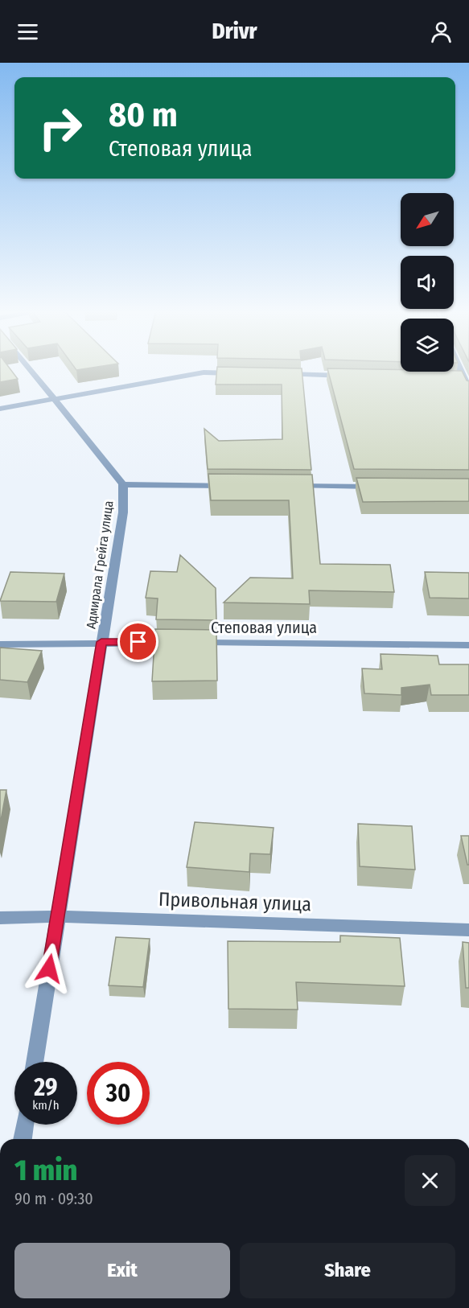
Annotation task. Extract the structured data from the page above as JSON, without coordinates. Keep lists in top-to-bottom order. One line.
{"streets":{"street":["Адмирала Грейга улица","Степовая улица","Привольная улица"]},"crossings":[["Адмирала Грейга улица","Степовая улица"],["Адмирала Грейга улица","Привольная улица"]],"north":"bottom left","page":{"header":"Drivr","turn":["80 m","Степовая улица"],"speed":"29 km/h","limit":"30","heading":["1 min","90 m · 09:30"],"buttons":["Exit","Share"]}}
